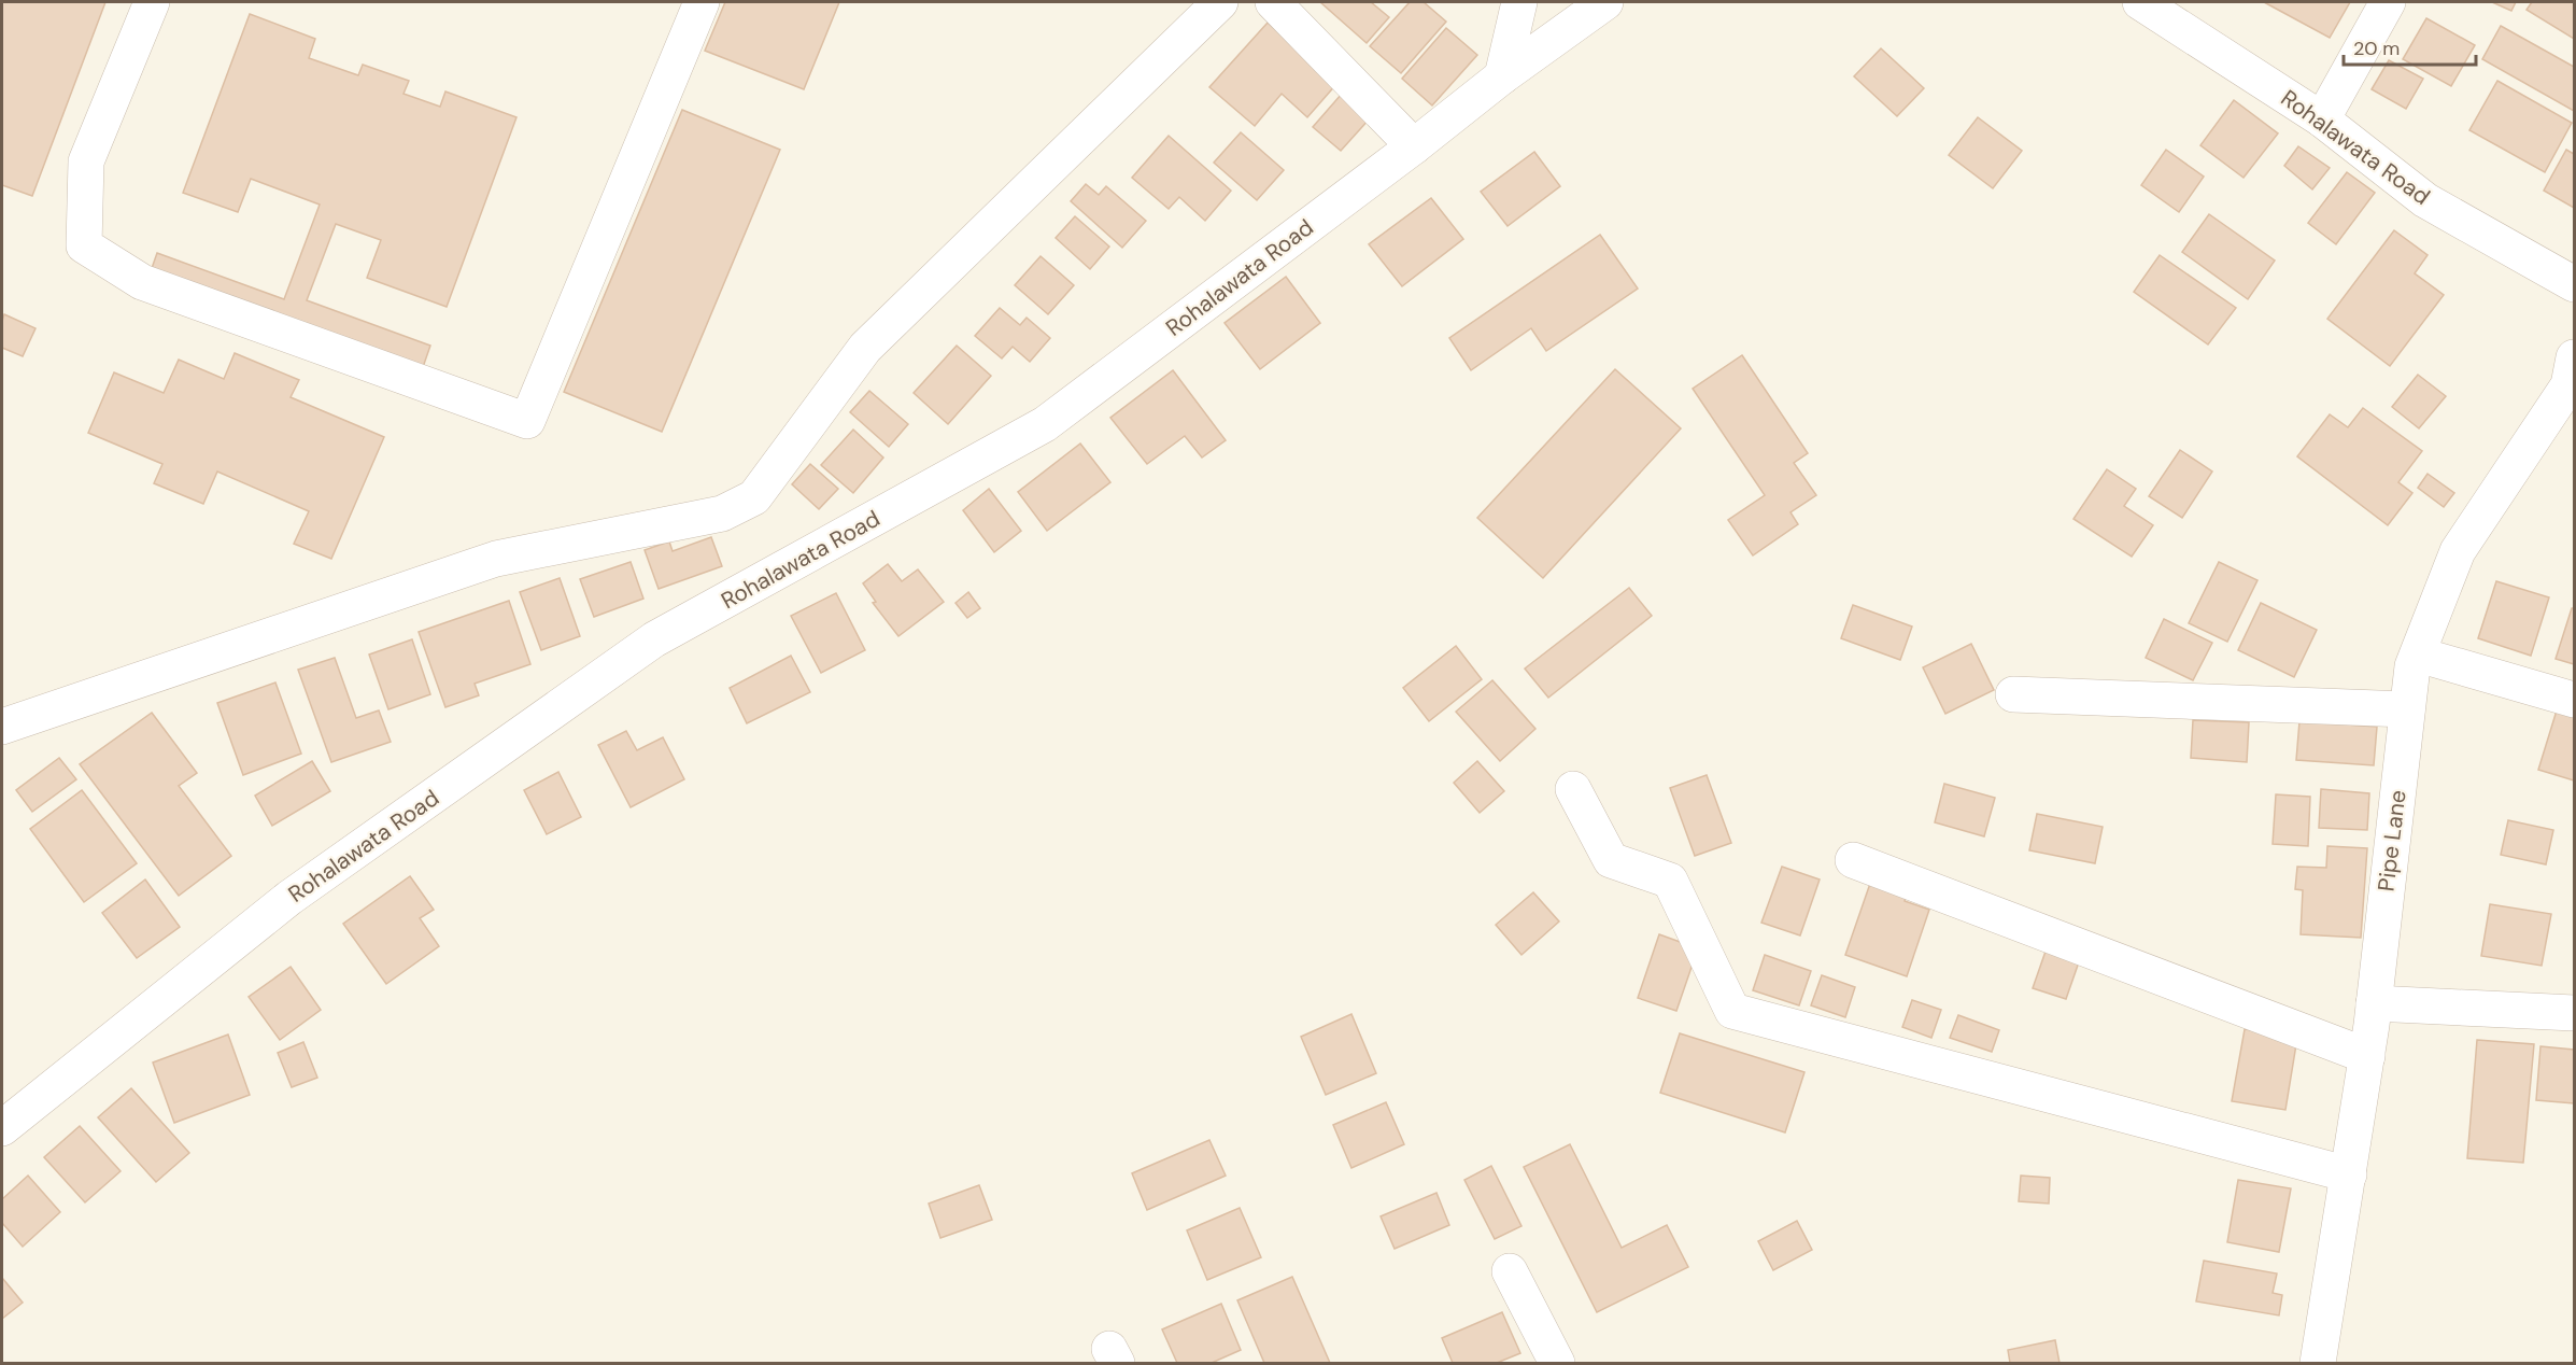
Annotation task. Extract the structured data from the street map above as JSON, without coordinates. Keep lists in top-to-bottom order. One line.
{"streets":{"street":["Rohalawata Road","Pipe Lane"]},"scale_bar":"20 m"}
